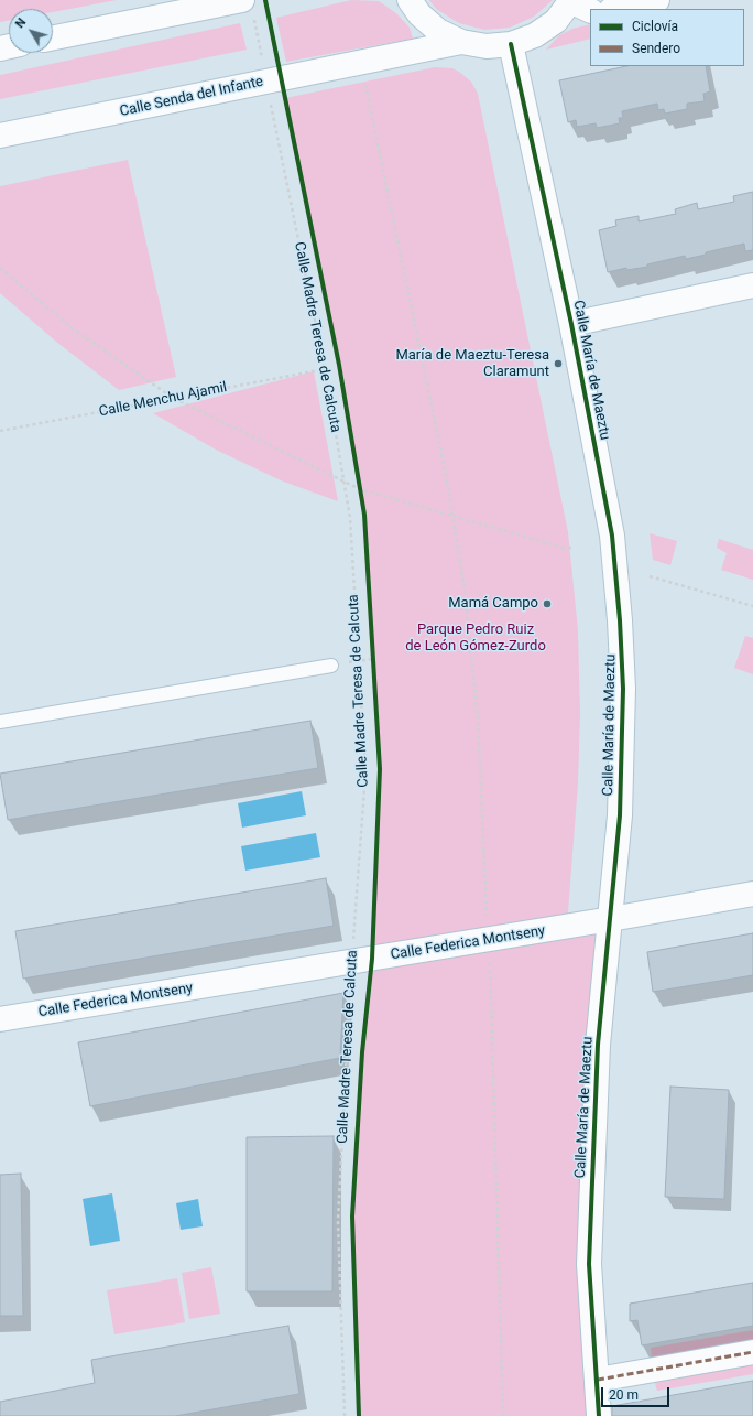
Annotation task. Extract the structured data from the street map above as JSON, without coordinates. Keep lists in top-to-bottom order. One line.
{"streets":{"street":["Calle Senda del Infante","Calle María de Maeztu","Calle Federica Montseny"],"path":["Calle Menchu Ajamil"],"cycle path":["Calle Madre Teresa de Calcuta"]},"crossings":[["Calle Senda del Infante","Calle Madre Teresa de Calcuta"],["Calle Madre Teresa de Calcuta","Calle Menchu Ajamil"],["Calle Madre Teresa de Calcuta","Calle Federica Montseny"],["Calle María de Maeztu","Calle Federica Montseny"]],"parks":["Parque Pedro Ruiz de León Gómez-Zurdo"],"places":["María de Maeztu-Teresa Claramunt","Mamá Campo"],"legend":["Ciclovía","Sendero"],"scale_bar":"20 m","north":"top left"}
